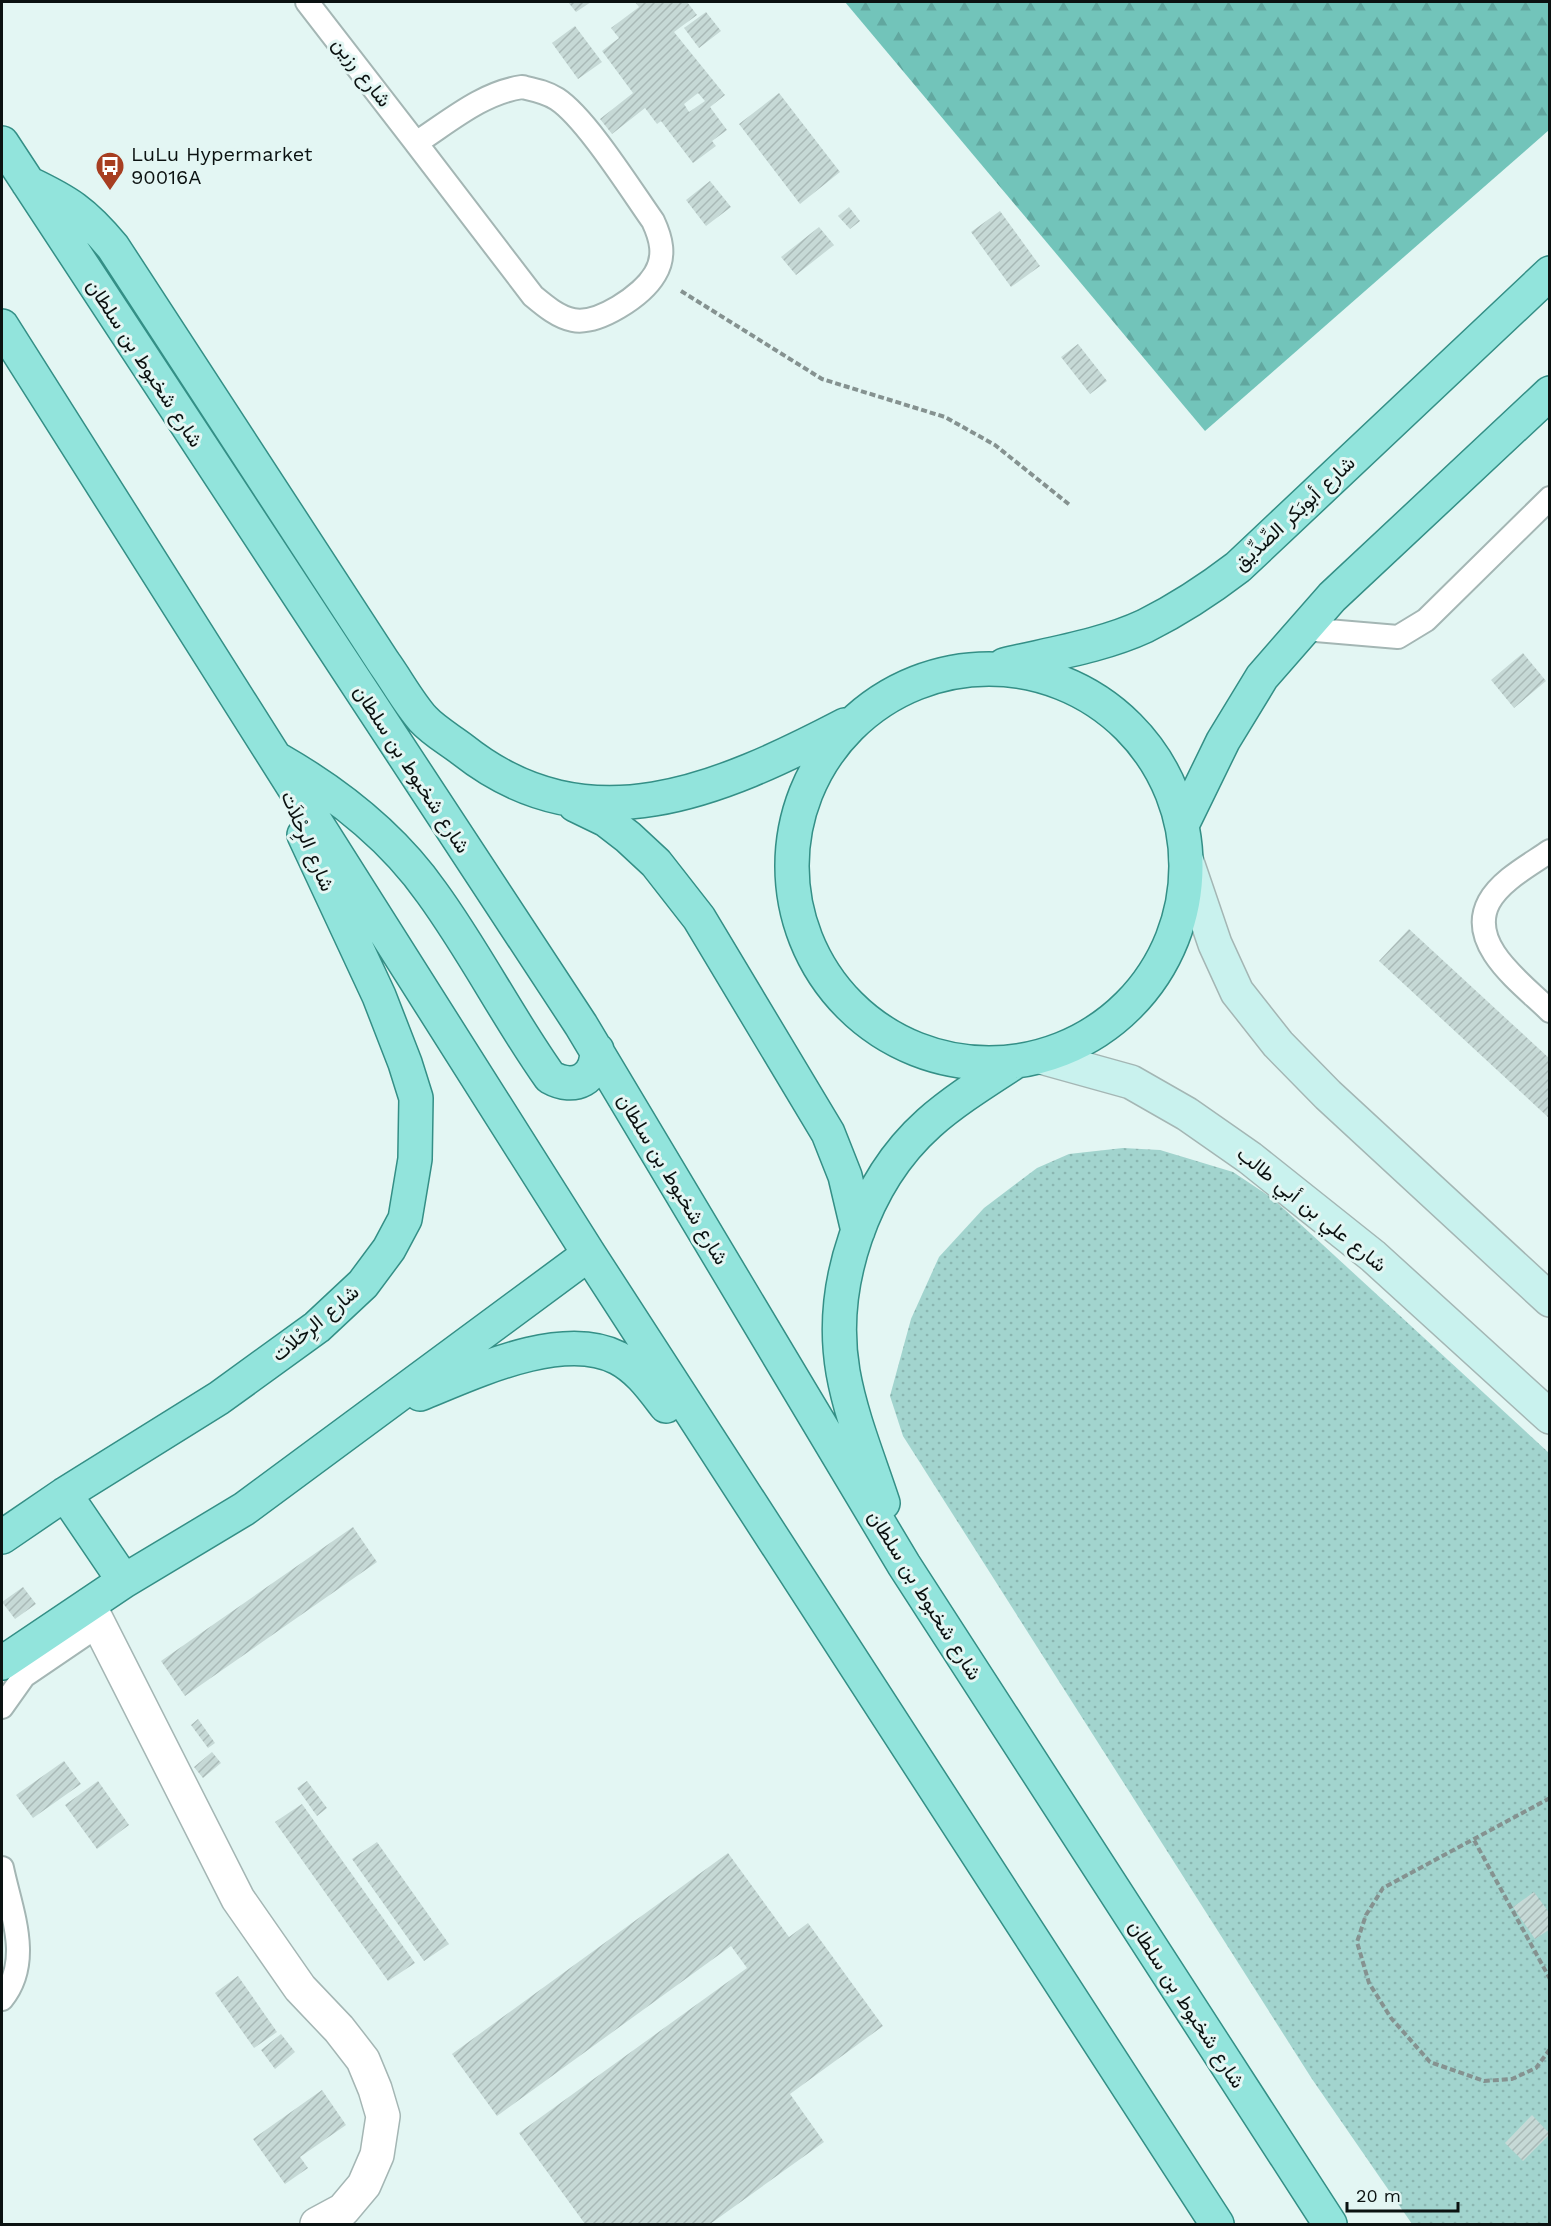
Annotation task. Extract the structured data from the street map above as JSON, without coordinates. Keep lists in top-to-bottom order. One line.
{"streets":{"main road":["شارع شخبوط بن سلطان","شارع أبوبَكر الصِّدِّيق","شارع الرِحْلاَت","شارع علي بن أبي طالب"],"lane":["شارع رزين"]},"places":{"bus stop":["LuLu Hypermarket 90016A"]},"scale_bar":"20 m"}
